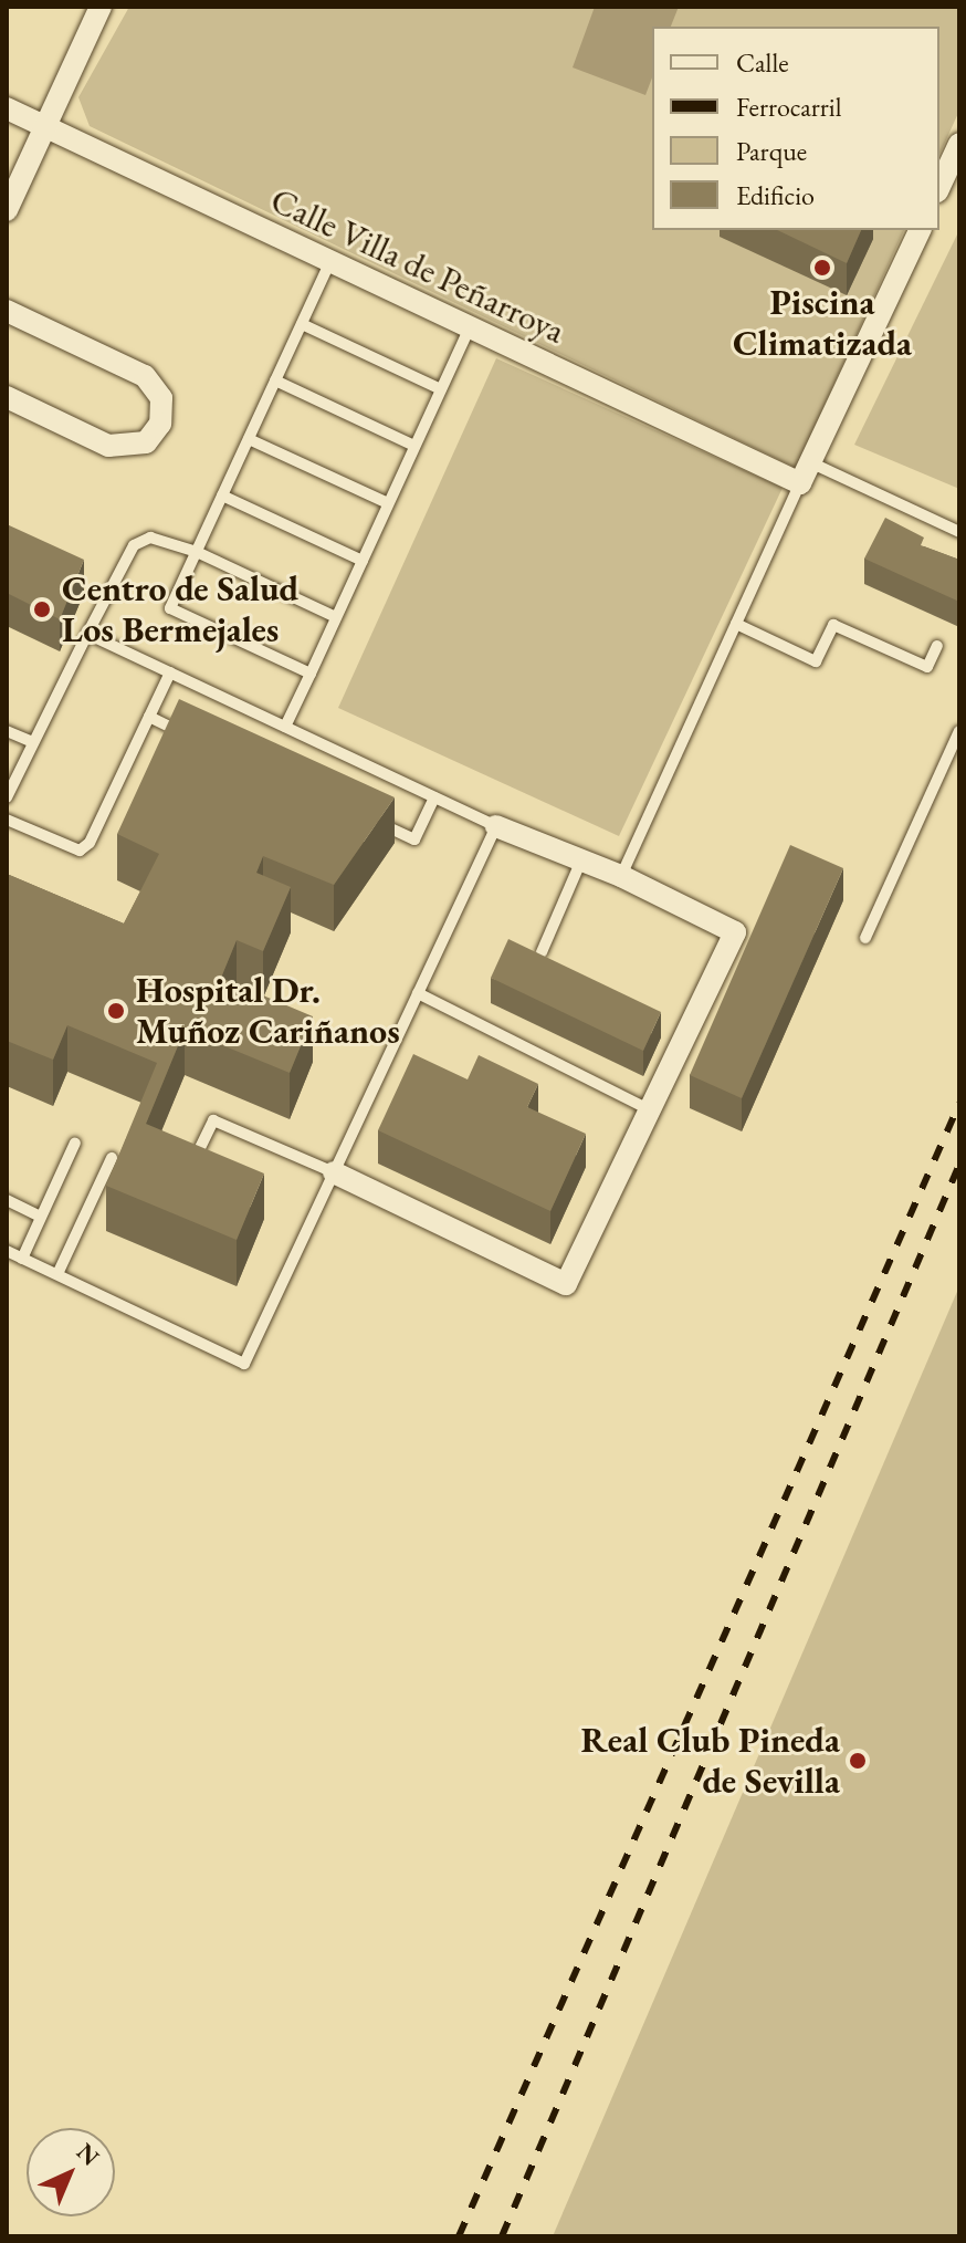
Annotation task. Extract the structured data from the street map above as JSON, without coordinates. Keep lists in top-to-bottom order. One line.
{"streets":{"street":["Calle Villa de Peñarroya"]},"places":["Piscina Climatizada","Centro de Salud Los Bermejales","Hospital Dr. Muñoz Cariñanos","Real Club Pineda de Sevilla"],"legend":["Calle","Ferrocarril","Parque","Edificio"],"north":"top right"}
